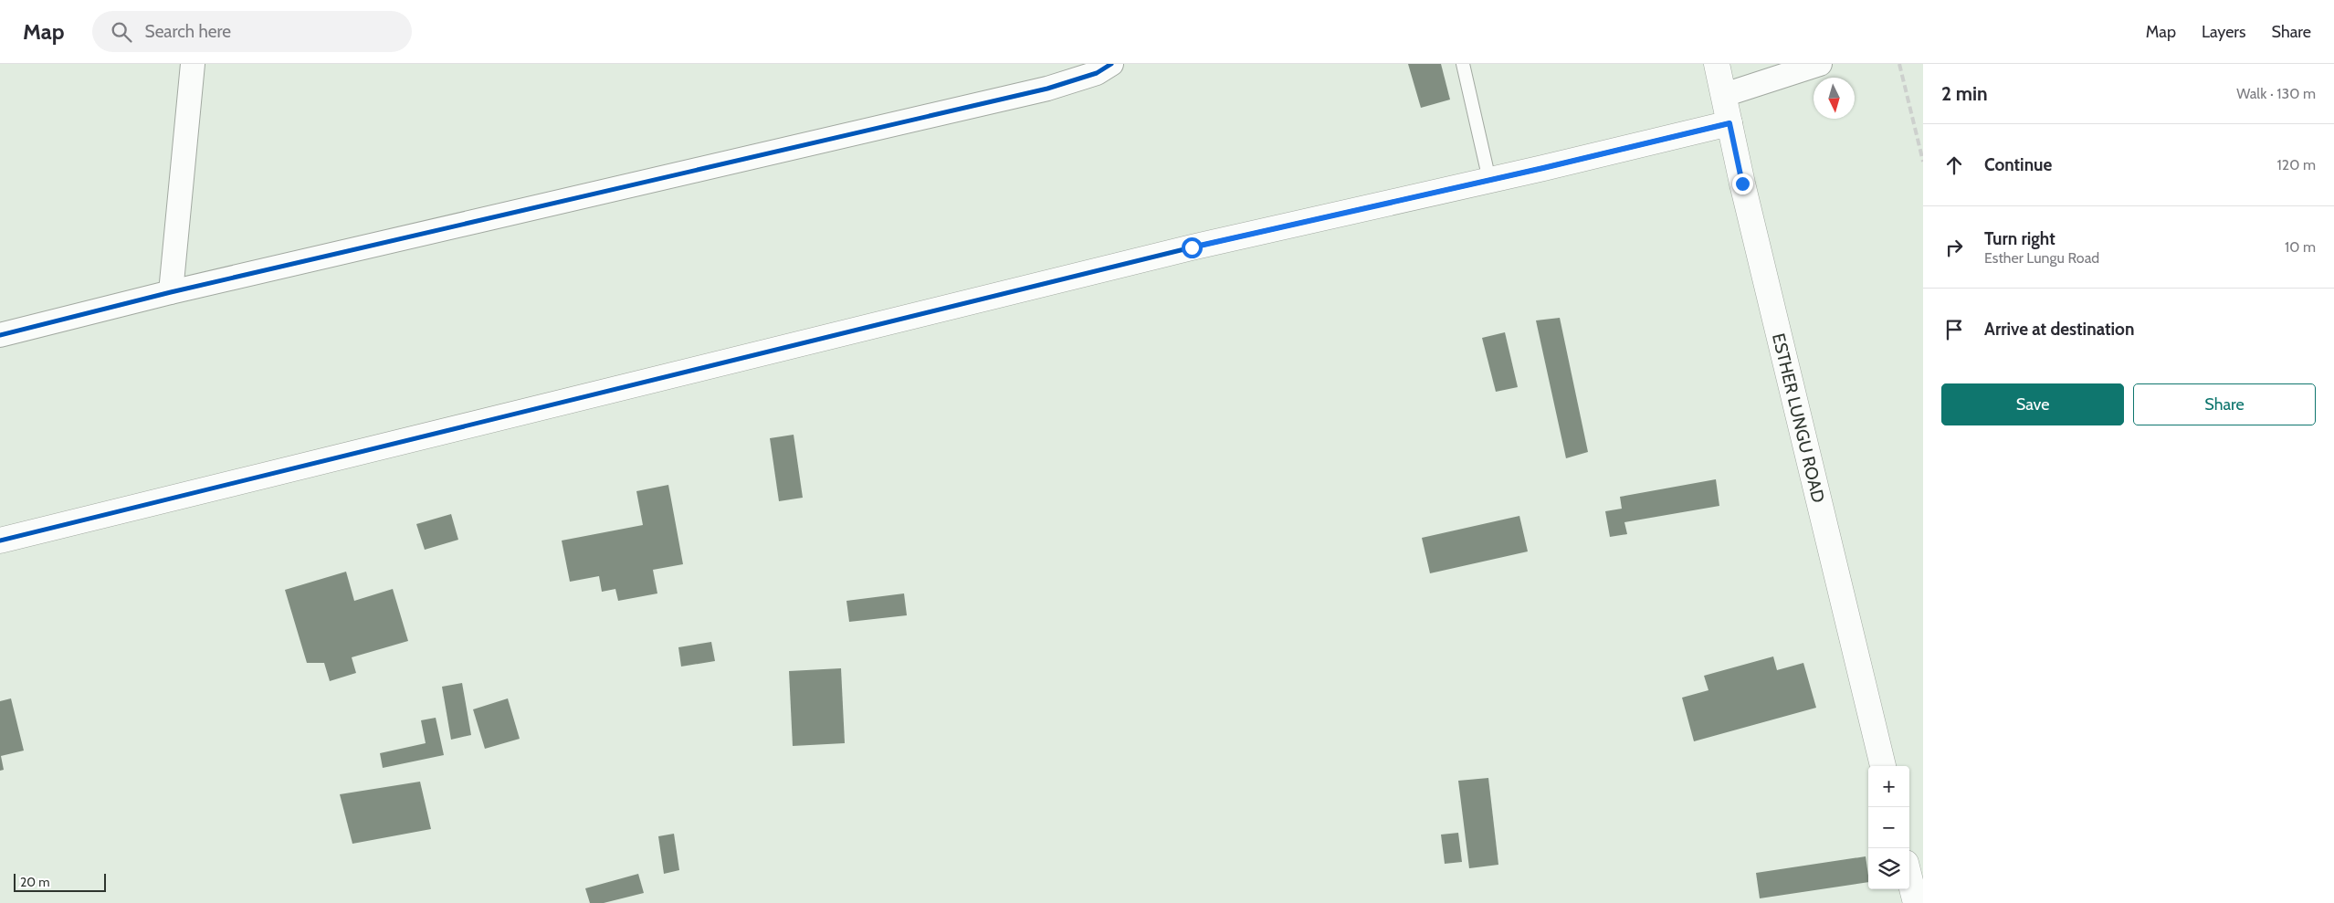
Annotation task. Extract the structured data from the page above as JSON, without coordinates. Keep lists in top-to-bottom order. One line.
{"streets":{"street":["ESTHER LUNGU ROAD"]},"scale_bar":"20 m","north":"bottom","page":{"header":"Map","search":"Search here","nav":["Map","Layers","Share"],"heading":["2 min","Walk · 130 m"],"list":[["Continue","120 m"],["Turn right","Esther Lungu Road","10 m"],"Arrive at destination"],"buttons":["Save","Share"],"map_buttons":["+","−"],"scale":"20 m"}}
